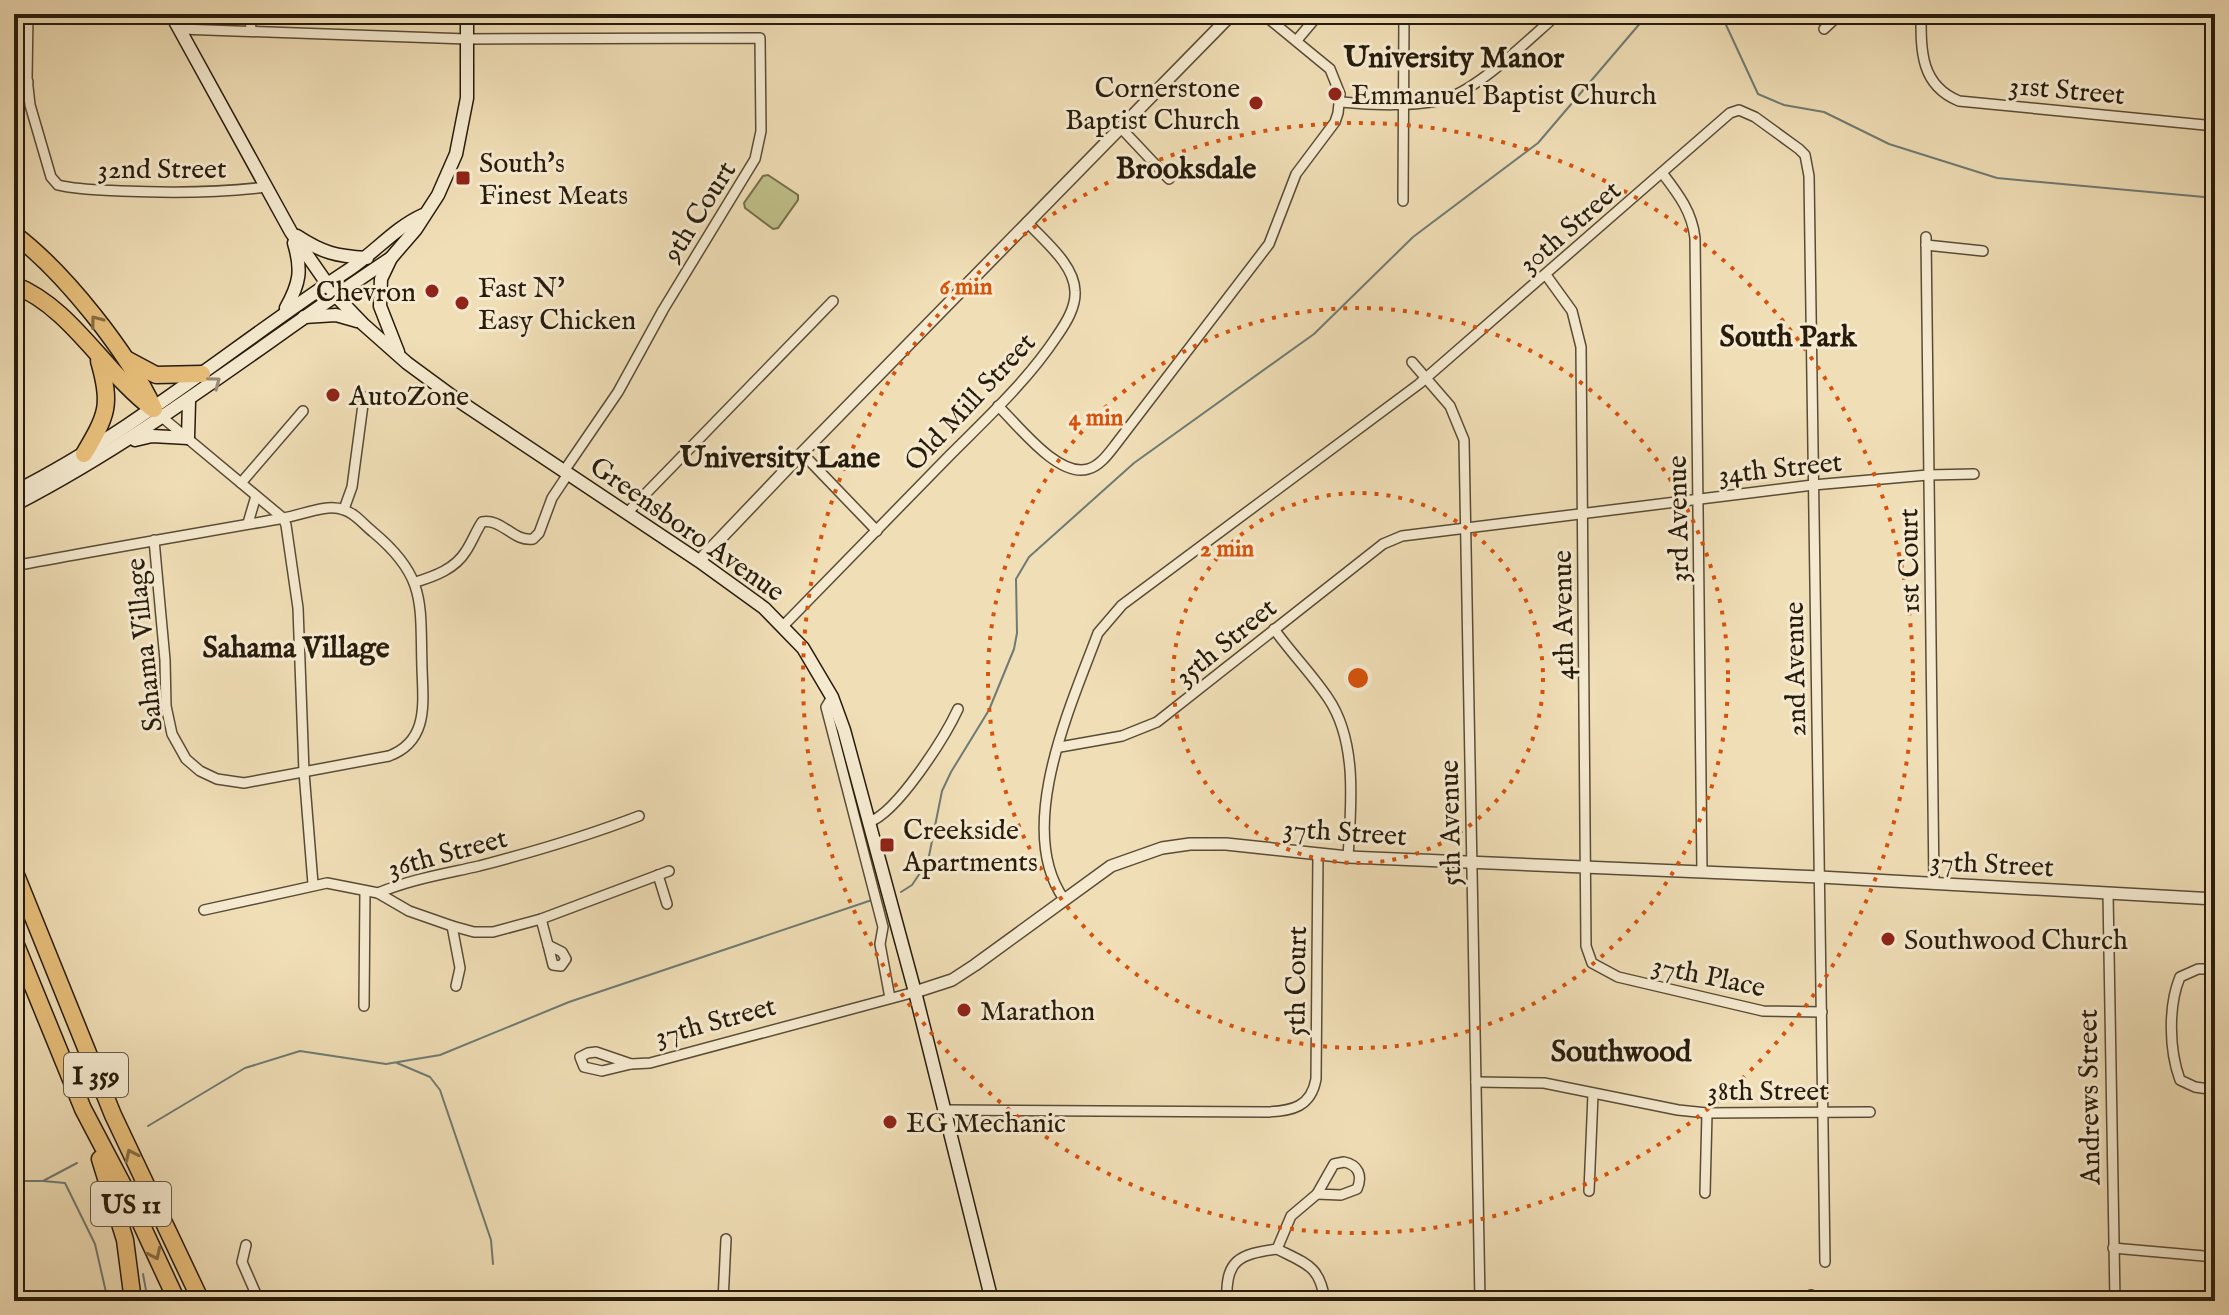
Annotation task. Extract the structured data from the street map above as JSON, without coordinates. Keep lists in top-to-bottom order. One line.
{"streets":{"highway":["I 359","US 11"],"main road":["Greensboro Avenue"],"street":["31st Street","32nd Street","9th Court","30th Street","Old Mill Street","34th Street","3rd Avenue","1st Court","4th Avenue","35th Street","Sahama Village","2nd Avenue","5th Avenue","37th Street","36th Street","37th Place","5th Court","38th Street","Andrews Street"]},"crossings":[["32nd Street","Greensboro Avenue"],["9th Court","Greensboro Avenue"],["9th Court","Sahama Village"],["30th Street","3rd Avenue"],["30th Street","4th Avenue"],["30th Street","35th Street"],["30th Street","2nd Avenue"],["30th Street","5th Avenue"],["30th Street","37th Street"],["Old Mill Street","Greensboro Avenue"],["34th Street","3rd Avenue"],["34th Street","1st Court"],["34th Street","4th Avenue"],["34th Street","35th Street"],["34th Street","2nd Avenue"],["34th Street","5th Avenue"],["3rd Avenue","37th Street"],["Greensboro Avenue","37th Street"],["Greensboro Avenue","5th Court"],["1st Court","37th Street"],["4th Avenue","37th Street"],["4th Avenue","37th Place"],["2nd Avenue","37th Street"],["2nd Avenue","37th Place"],["2nd Avenue","38th Street"],["5th Avenue","37th Street"],["5th Avenue","38th Street"],["37th Street","5th Court"],["37th Street","Andrews Street"],["I 359","US 11"]],"districts":["University Manor","Brooksdale","South Park","University Lane","Sahama Village","Southwood"],"places":{"other":["Emmanuel Baptist Church","Cornerstone Baptist Church","Chevron","Fast N' Easy Chicken","AutoZone","Southwood Church","Marathon","EG Mechanic"],"transit":["South's Finest Meats","Creekside Apartments"]},"rings":["6 min","4 min","2 min"]}
